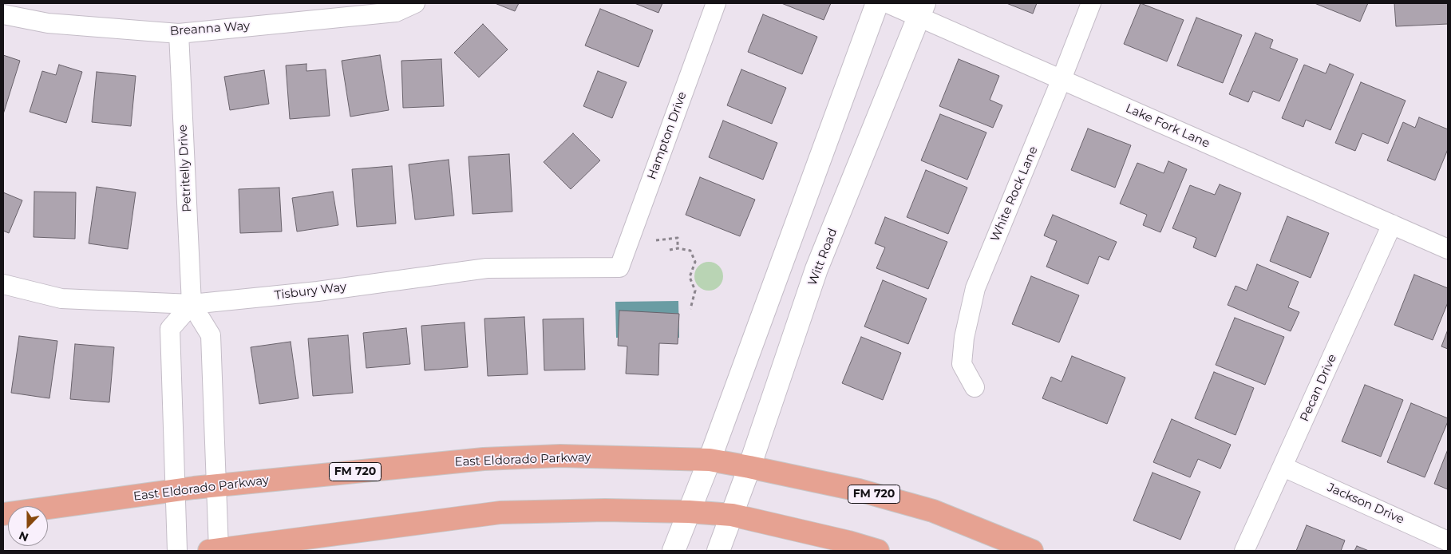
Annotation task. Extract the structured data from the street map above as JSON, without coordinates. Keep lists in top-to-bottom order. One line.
{"streets":{"main road":["East Eldorado Parkway","FM 720"],"street":["Breanna Way","Lake Fork Lane","Hampton Drive","Petritelly Drive","White Rock Lane","Witt Road","Tisbury Way","Pecan Drive","Jackson Drive"]},"crossings":[["Breanna Way","Petritelly Drive"],["Lake Fork Lane","White Rock Lane"],["Lake Fork Lane","Witt Road"],["Lake Fork Lane","Pecan Drive"],["Hampton Drive","Tisbury Way"],["Petritelly Drive","Tisbury Way"],["Petritelly Drive","East Eldorado Parkway"],["Witt Road","East Eldorado Parkway"],["Pecan Drive","Jackson Drive"]],"north":"bottom"}
